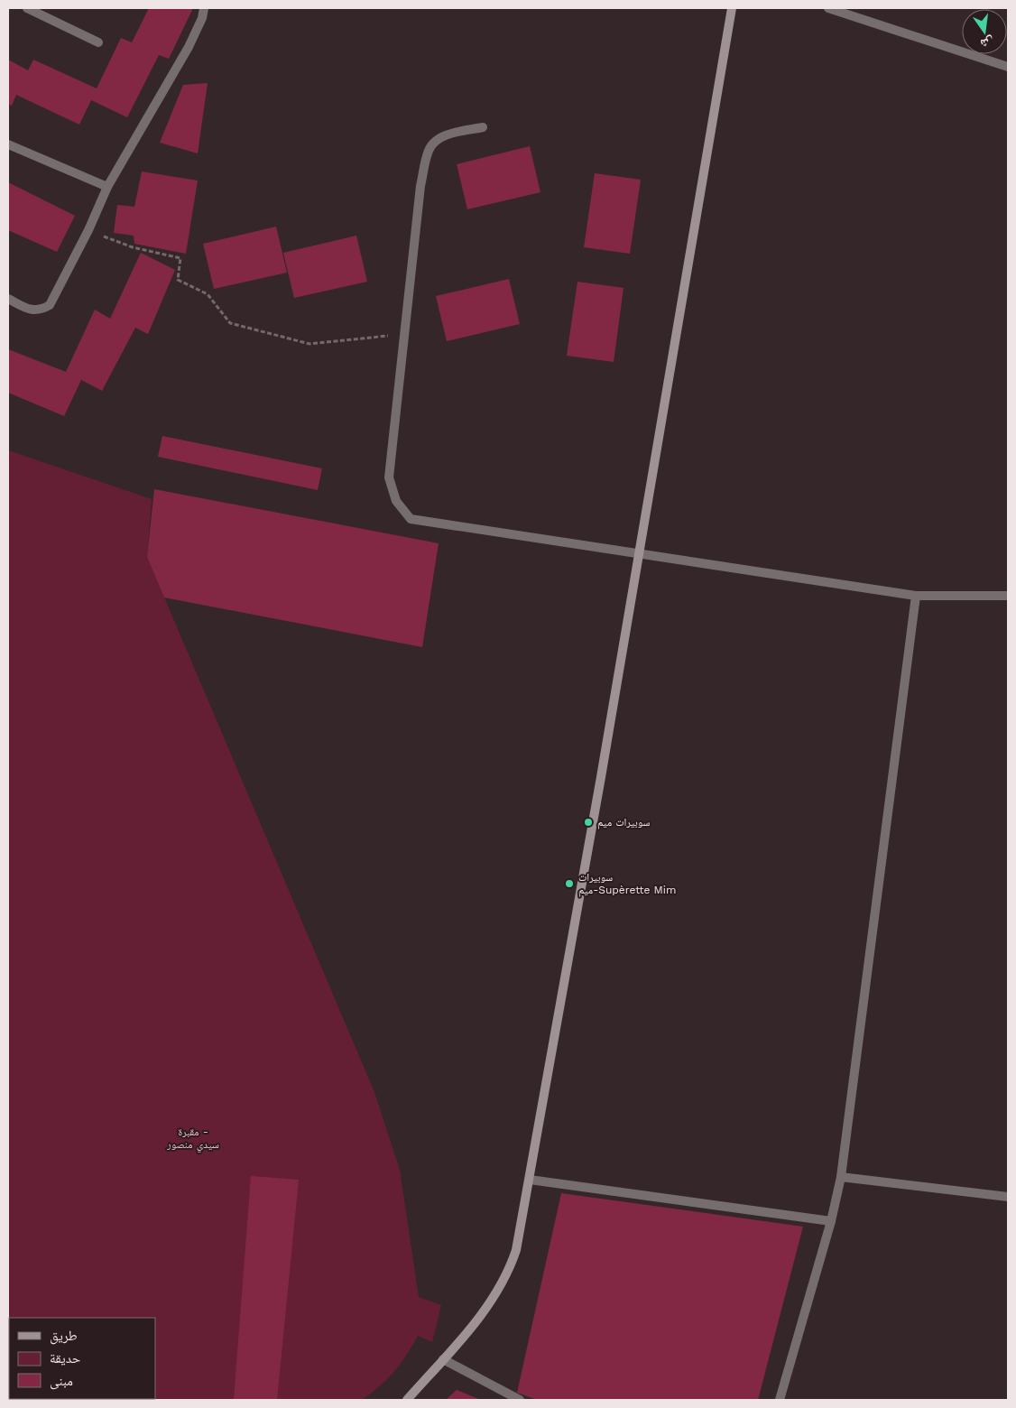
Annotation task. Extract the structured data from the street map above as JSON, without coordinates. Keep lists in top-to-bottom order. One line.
{"parks":["مقبرة - سيدي منصور"],"places":["سوبيرات ميم","سوبيرات ميم-Supèrette Mim"],"legend":["طريق","حديقة","مبنى"],"north":"bottom"}
